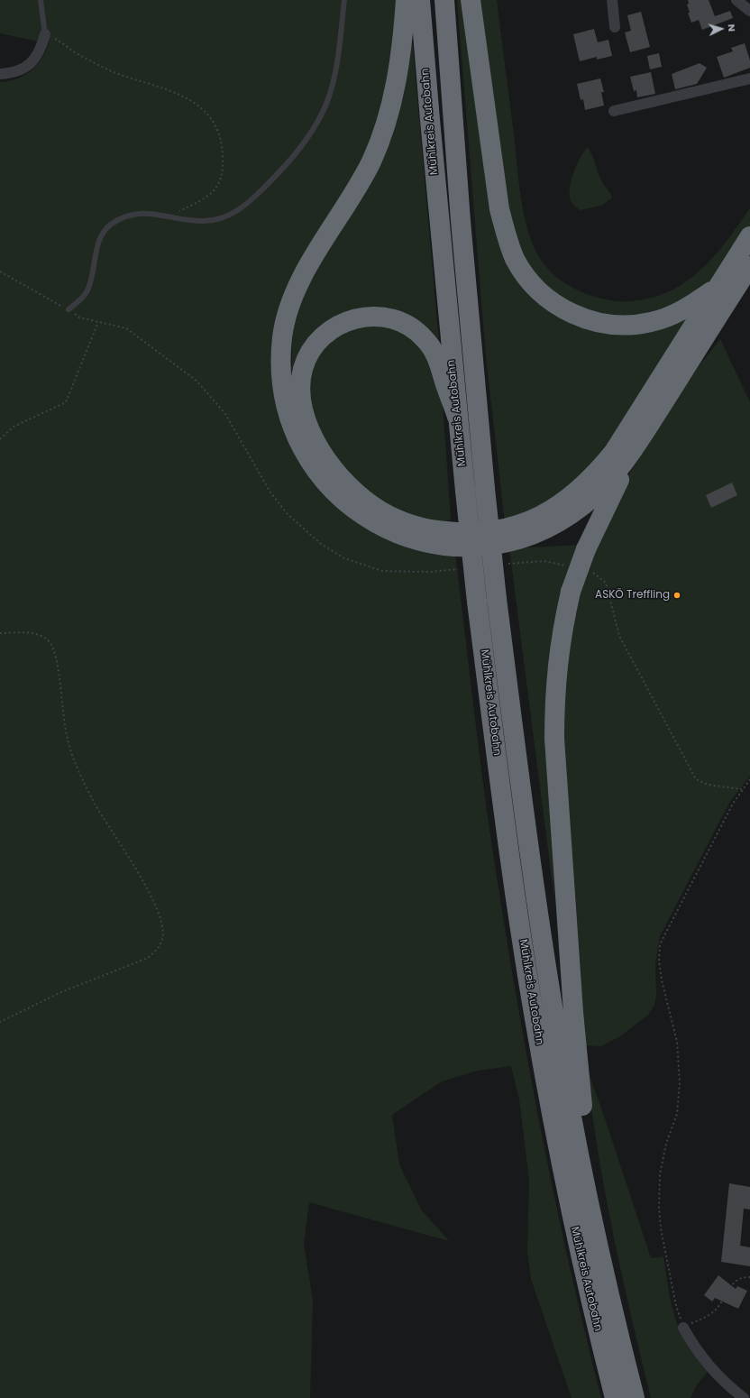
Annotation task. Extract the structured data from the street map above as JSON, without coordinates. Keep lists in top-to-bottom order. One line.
{"streets":{"highway":["Mühlkreis Autobahn"]},"places":["ASKÖ Treffling"],"north":"right"}
